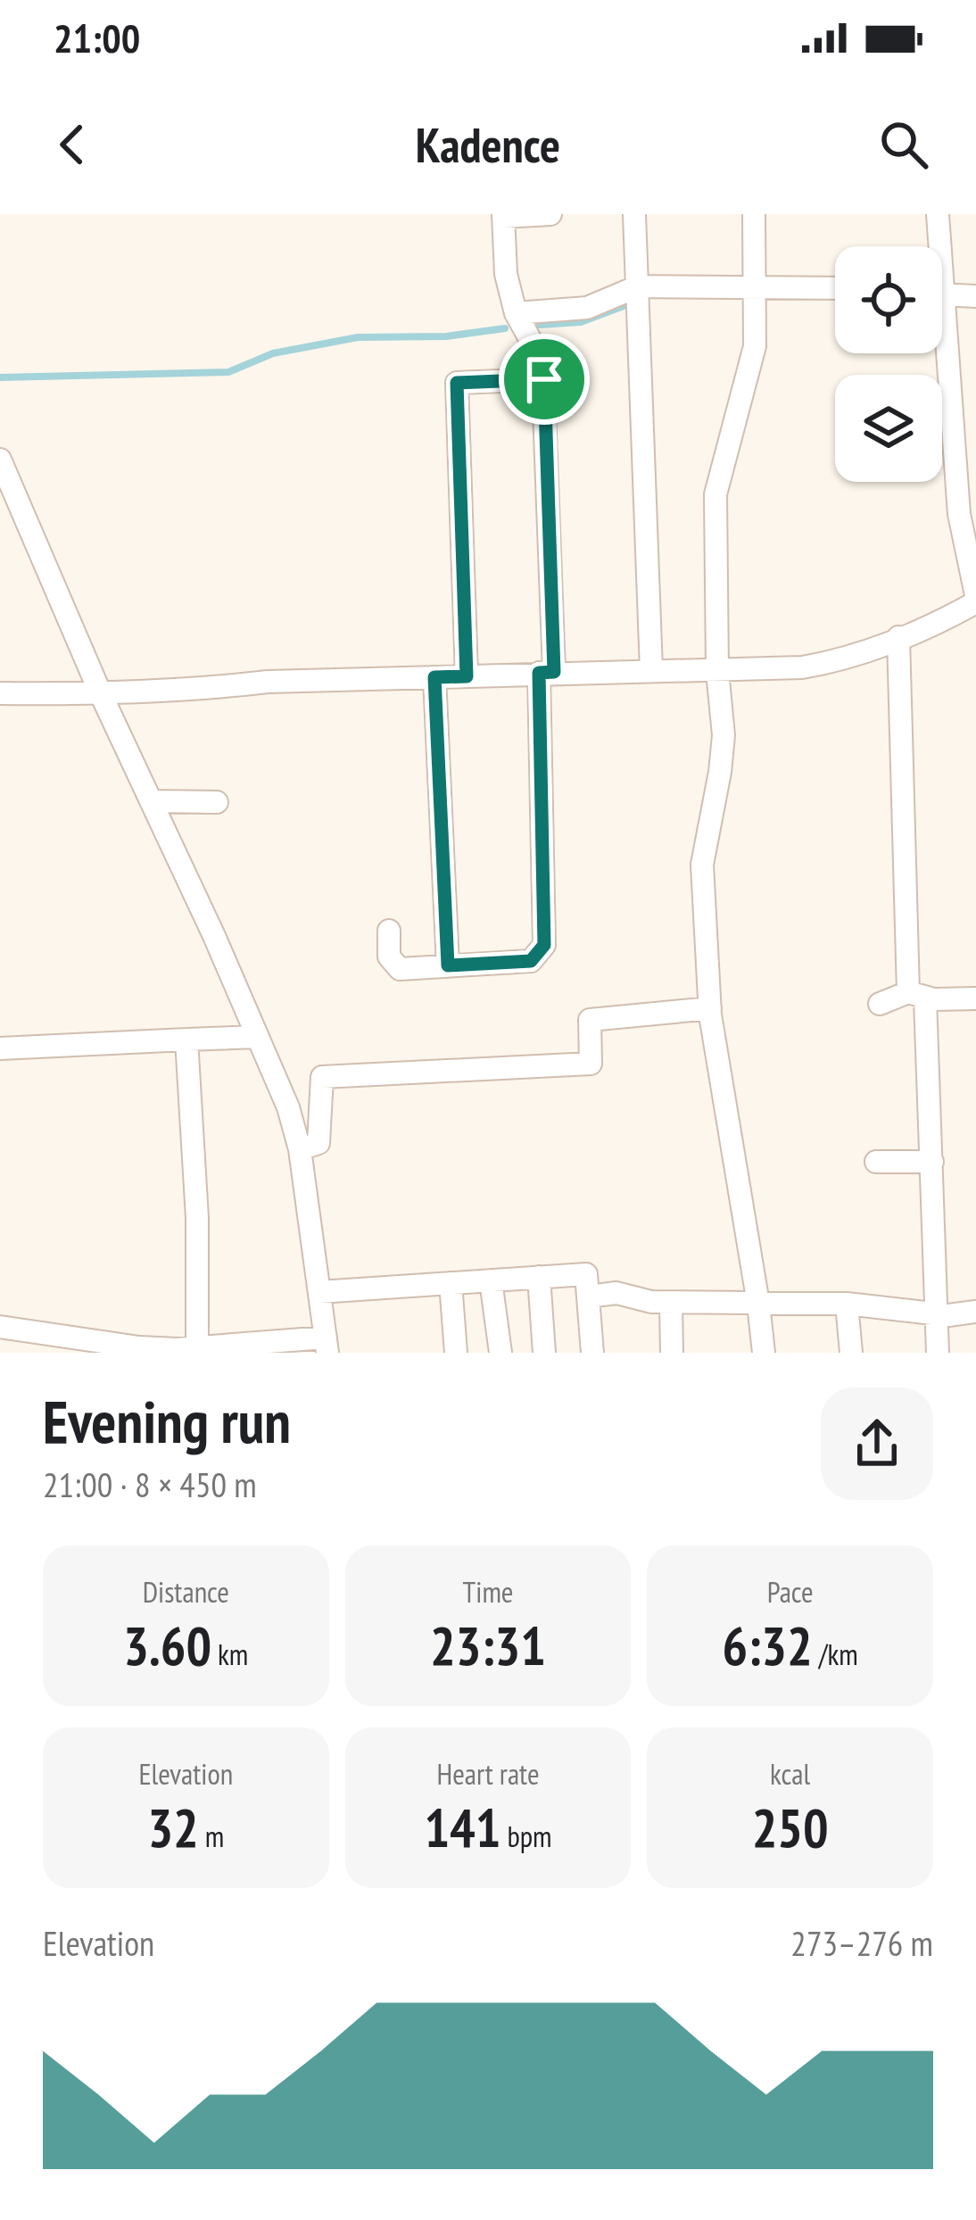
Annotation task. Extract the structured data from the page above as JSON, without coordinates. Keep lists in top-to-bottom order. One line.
{"page":{"status":"21:00","header":"Kadence","heading":["Evening run","21:00 · 8 × 450 m"],"stats":[["Distance","3.60 km"],["Time","23:31"],["Pace","6:32 /km"],["Elevation","32 m"],["Heart rate","141 bpm"],["kcal","250"]],"chart":["Elevation","273–276 m"]}}
